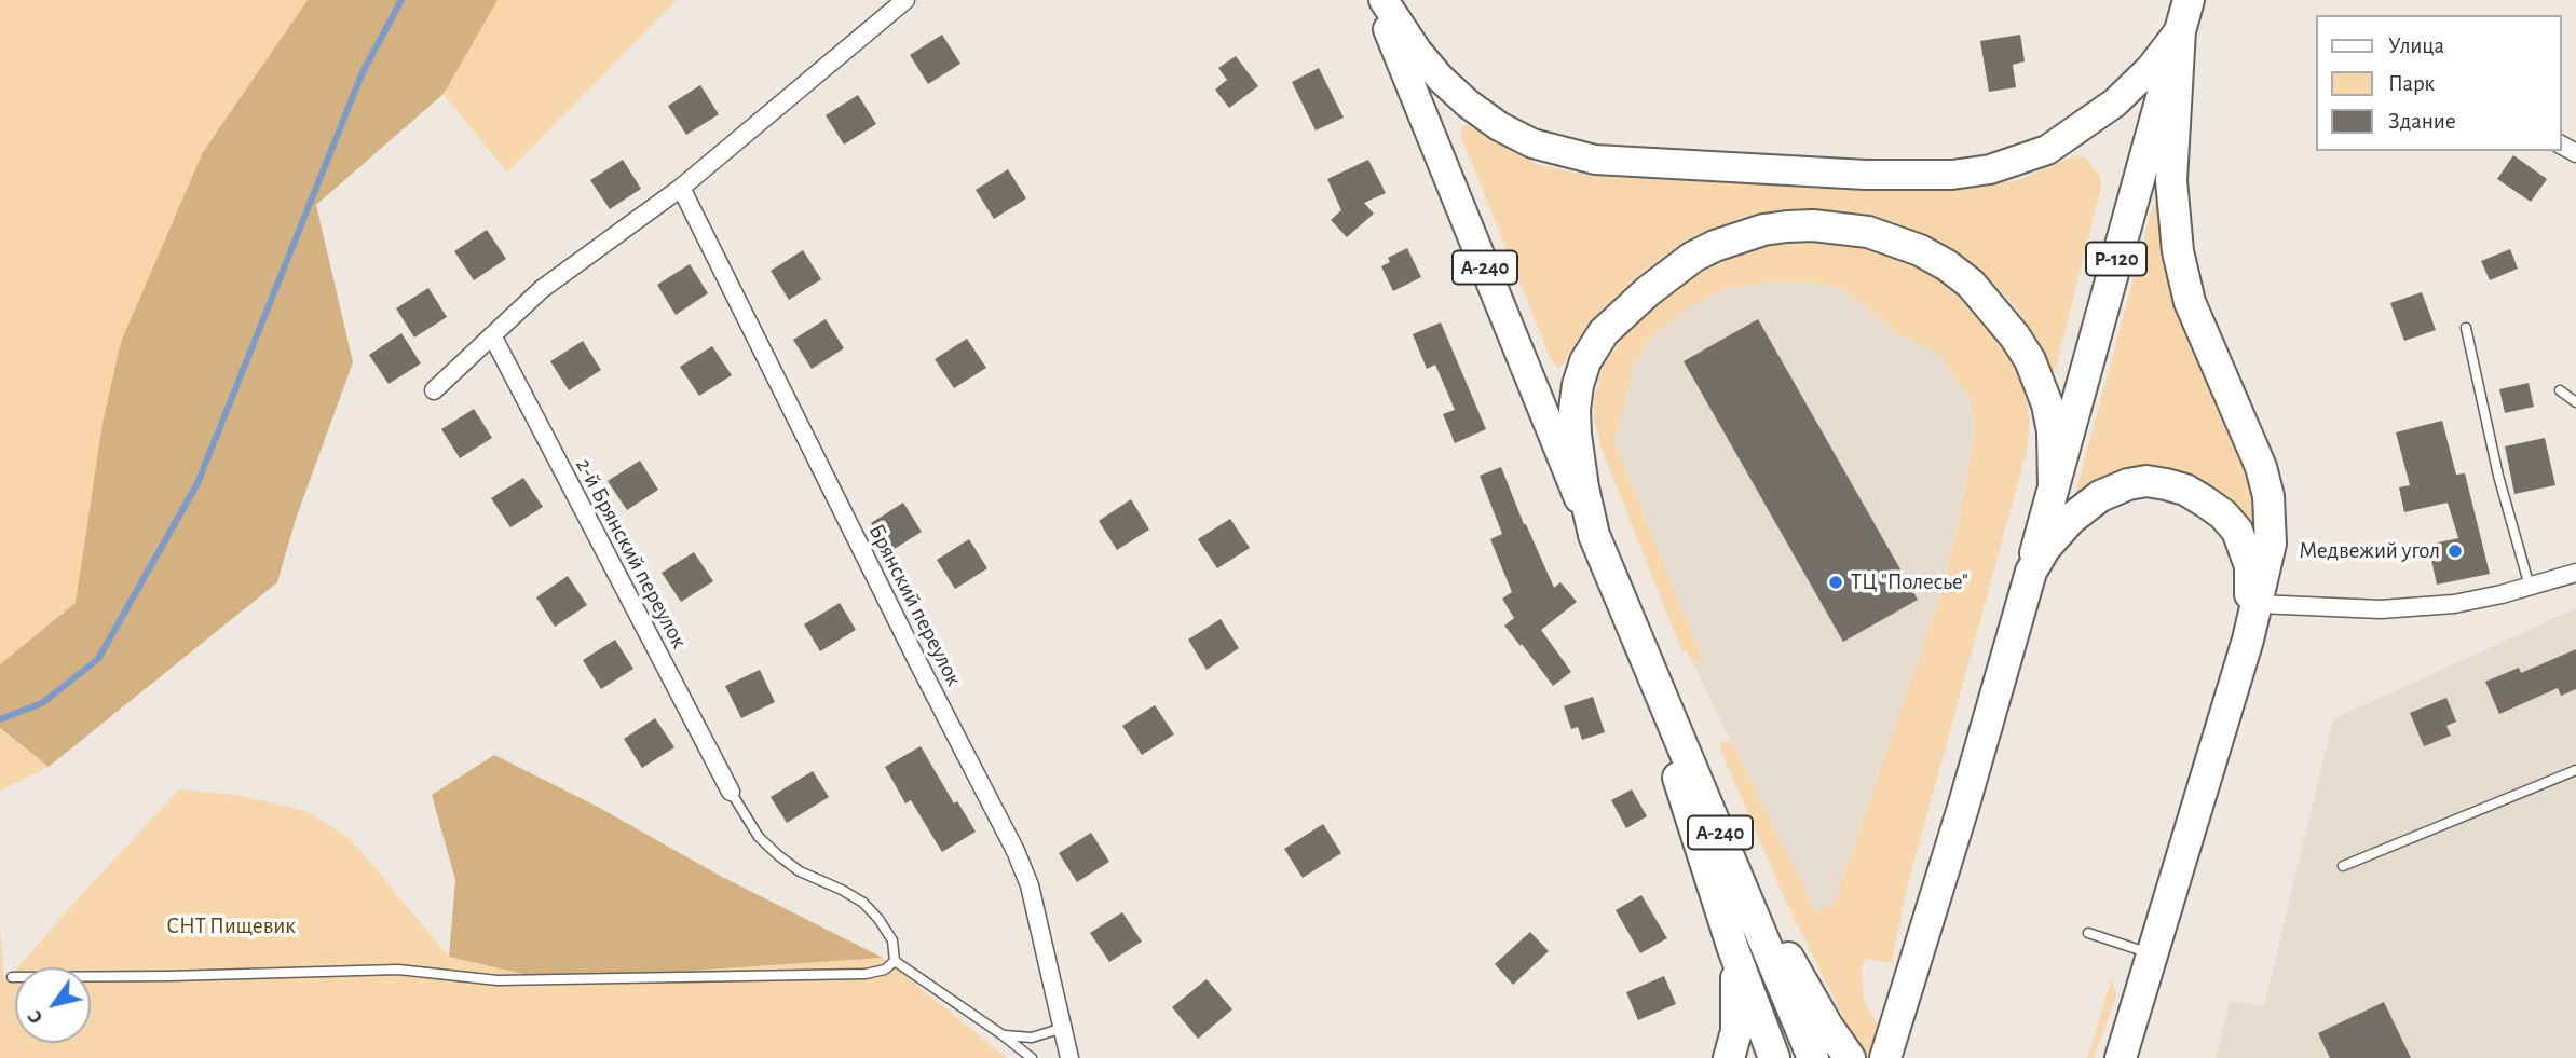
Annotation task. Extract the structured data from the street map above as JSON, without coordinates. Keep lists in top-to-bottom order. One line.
{"streets":{"highway":["Р-120","А-240"],"street":["2-й Брянский переулок","Брянский переулок"]},"parks":["СНТ Пищевик"],"places":["Медвежий угол","ТЦ \"Полесье\""],"legend":["Улица","Парк","Здание"],"north":"bottom left"}
